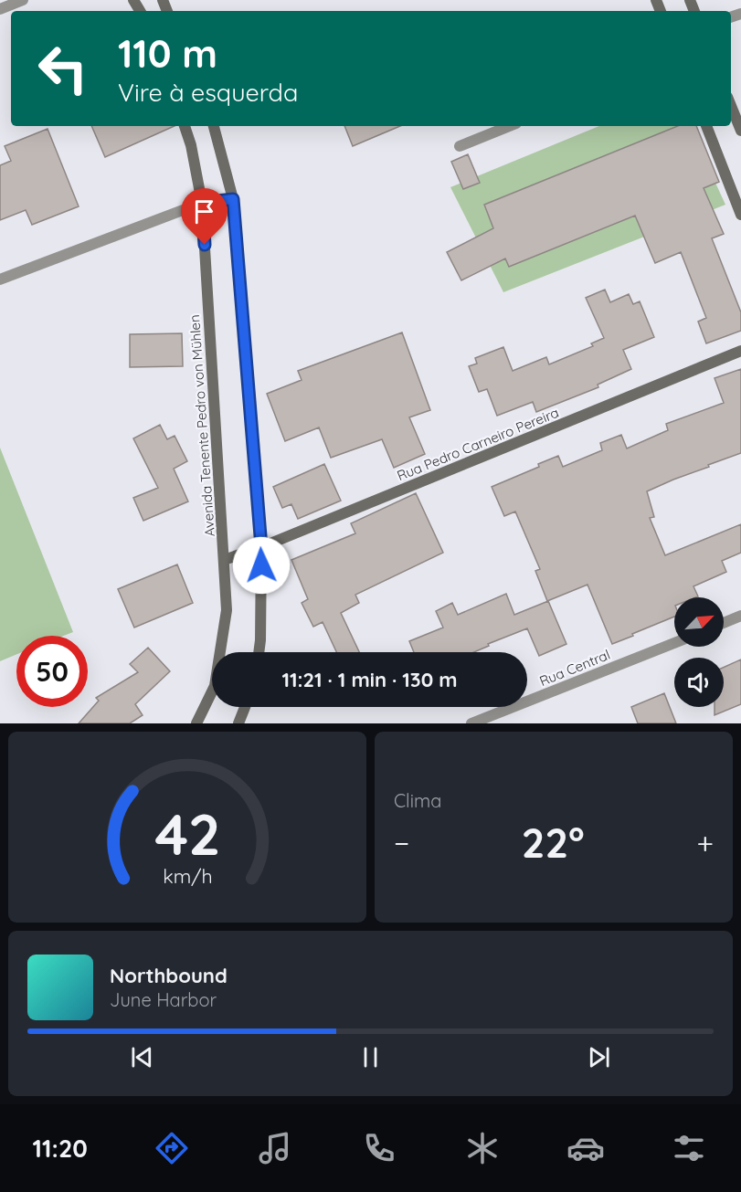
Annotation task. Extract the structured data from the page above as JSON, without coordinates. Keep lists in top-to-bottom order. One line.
{"streets":{"main road":["Avenida Tenente Pedro von Mühlen","Rua Pedro Carneiro Pereira"],"street":["Rua Central"]},"crossings":[["Avenida Tenente Pedro von Mühlen","Rua Pedro Carneiro Pereira"]],"north":"top right","page":{"turn":["110 m","Vire à esquerda"],"limit":"50","trip":"11:21 · 1 min · 130 m","tile":"Clima","heat":["−","22°","+"],"song":["Northbound","June Harbor"],"tabs":"11:20","gauge":["42","km/h"]}}
